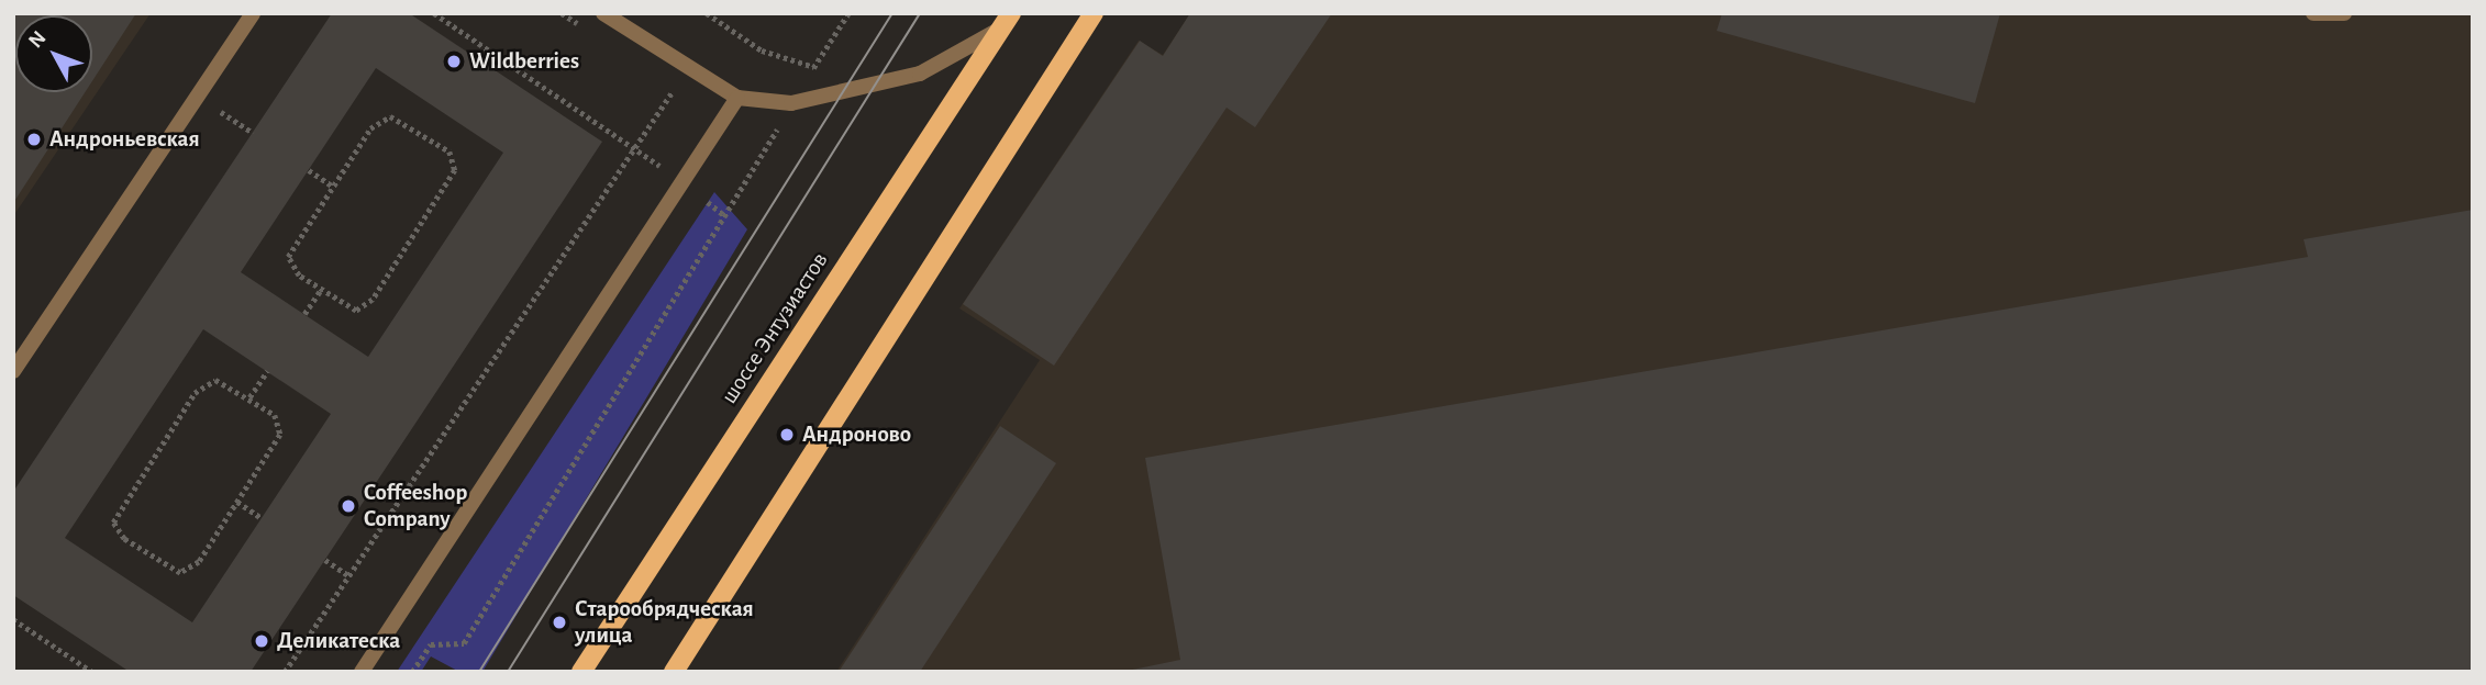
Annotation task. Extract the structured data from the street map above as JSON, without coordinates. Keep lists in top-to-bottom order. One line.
{"streets":{"main road":["шоссе Энтузиастов"]},"places":["Wildberries","Андроньевская","Андроново","Coffeeshop Company","Старообрядческая улица","Деликатеска"],"north":"top left"}
